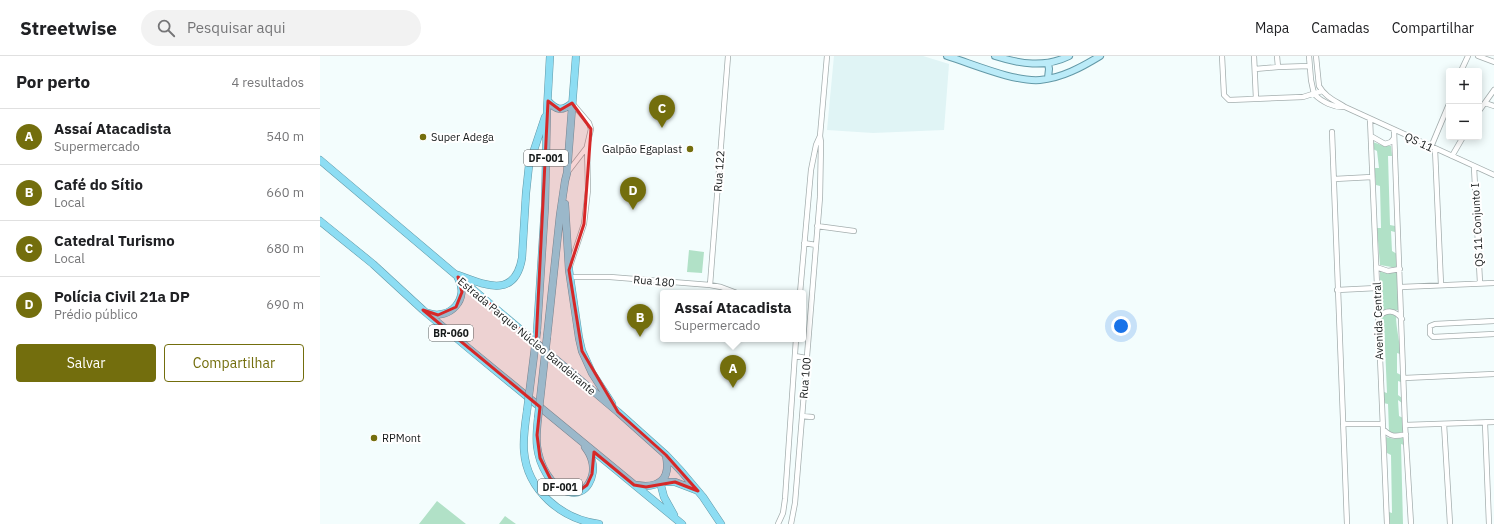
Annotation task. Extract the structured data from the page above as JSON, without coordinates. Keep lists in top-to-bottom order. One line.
{"streets":{"highway":["DF-001","BR-060","Estrada Parque Núcleo Bandeirante"],"street":["QS 11","Rua 122","QS 11 Conjunto I","Rua 180","Avenida Central","Rua 100"]},"crossings":[["QS 11","QS 11 Conjunto I"],["QS 11","Avenida Central"],["DF-001","BR-060"],["Rua 122","Rua 180"]],"places":["Super Adega","Galpão Egaplast","RPMont"],"page":{"header":"Streetwise","search":"Pesquisar aqui","nav":["Mapa","Camadas","Compartilhar"],"heading":["Por perto","4 resultados"],"map_buttons":["+","−"],"pins":["C","D","B","A"],"list":[{"mark":"A","name":"Assaí Atacadista","note":"Supermercado","value":"540 m"},{"mark":"B","name":"Café do Sítio","note":"Local","value":"660 m"},{"mark":"C","name":"Catedral Turismo","note":"Local","value":"680 m"},{"mark":"D","name":"Polícia Civil 21a DP","note":"Prédio público","value":"690 m"}],"popup":["Assaí Atacadista","Supermercado"],"buttons":["Salvar","Compartilhar"]}}
